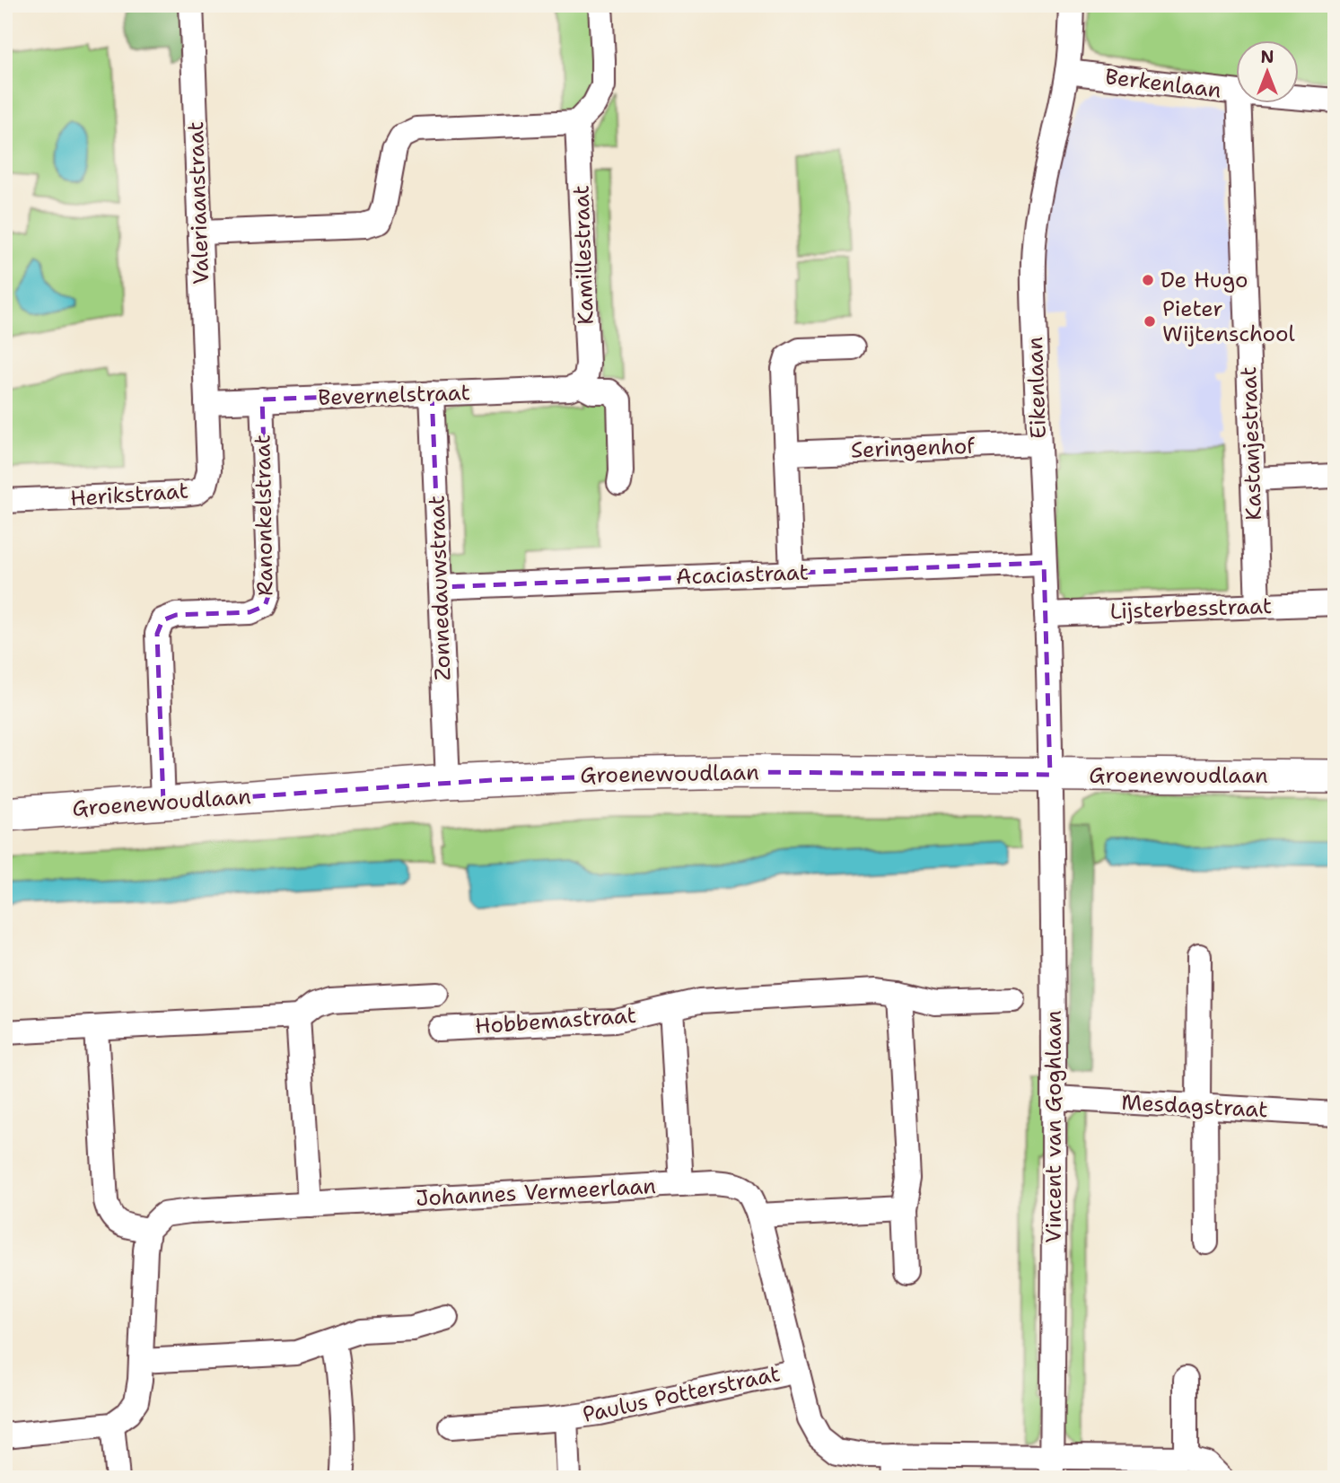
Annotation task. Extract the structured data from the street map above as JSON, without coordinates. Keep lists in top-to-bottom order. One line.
{"streets":{"street":["Berkenlaan","Valeriaanstraat","Kamillestraat","Eikenlaan","Bevernelstraat","Kastanjestraat","Seringenhof","Herikstraat","Ranonkelstraat","Acaciastraat","Zonnedauwstraat","Lijsterbesstraat","Groenewoudlaan","Hobbemastraat","Mesdagstraat","Vincent van Goghlaan","Johannes Vermeerlaan","Paulus Potterstraat"]},"crossings":[["Berkenlaan","Eikenlaan"],["Valeriaanstraat","Bevernelstraat"],["Valeriaanstraat","Herikstraat"],["Kamillestraat","Bevernelstraat"],["Eikenlaan","Seringenhof"],["Eikenlaan","Acaciastraat"],["Eikenlaan","Lijsterbesstraat"],["Eikenlaan","Groenewoudlaan"],["Eikenlaan","Vincent van Goghlaan"],["Bevernelstraat","Herikstraat"],["Bevernelstraat","Ranonkelstraat"],["Bevernelstraat","Zonnedauwstraat"],["Kastanjestraat","Lijsterbesstraat"],["Ranonkelstraat","Groenewoudlaan"],["Acaciastraat","Zonnedauwstraat"],["Zonnedauwstraat","Groenewoudlaan"],["Groenewoudlaan","Vincent van Goghlaan"],["Mesdagstraat","Vincent van Goghlaan"],["Vincent van Goghlaan","Johannes Vermeerlaan"],["Johannes Vermeerlaan","Paulus Potterstraat"]],"places":["De Hugo","Pieter Wijtenschool"],"north":"top"}
